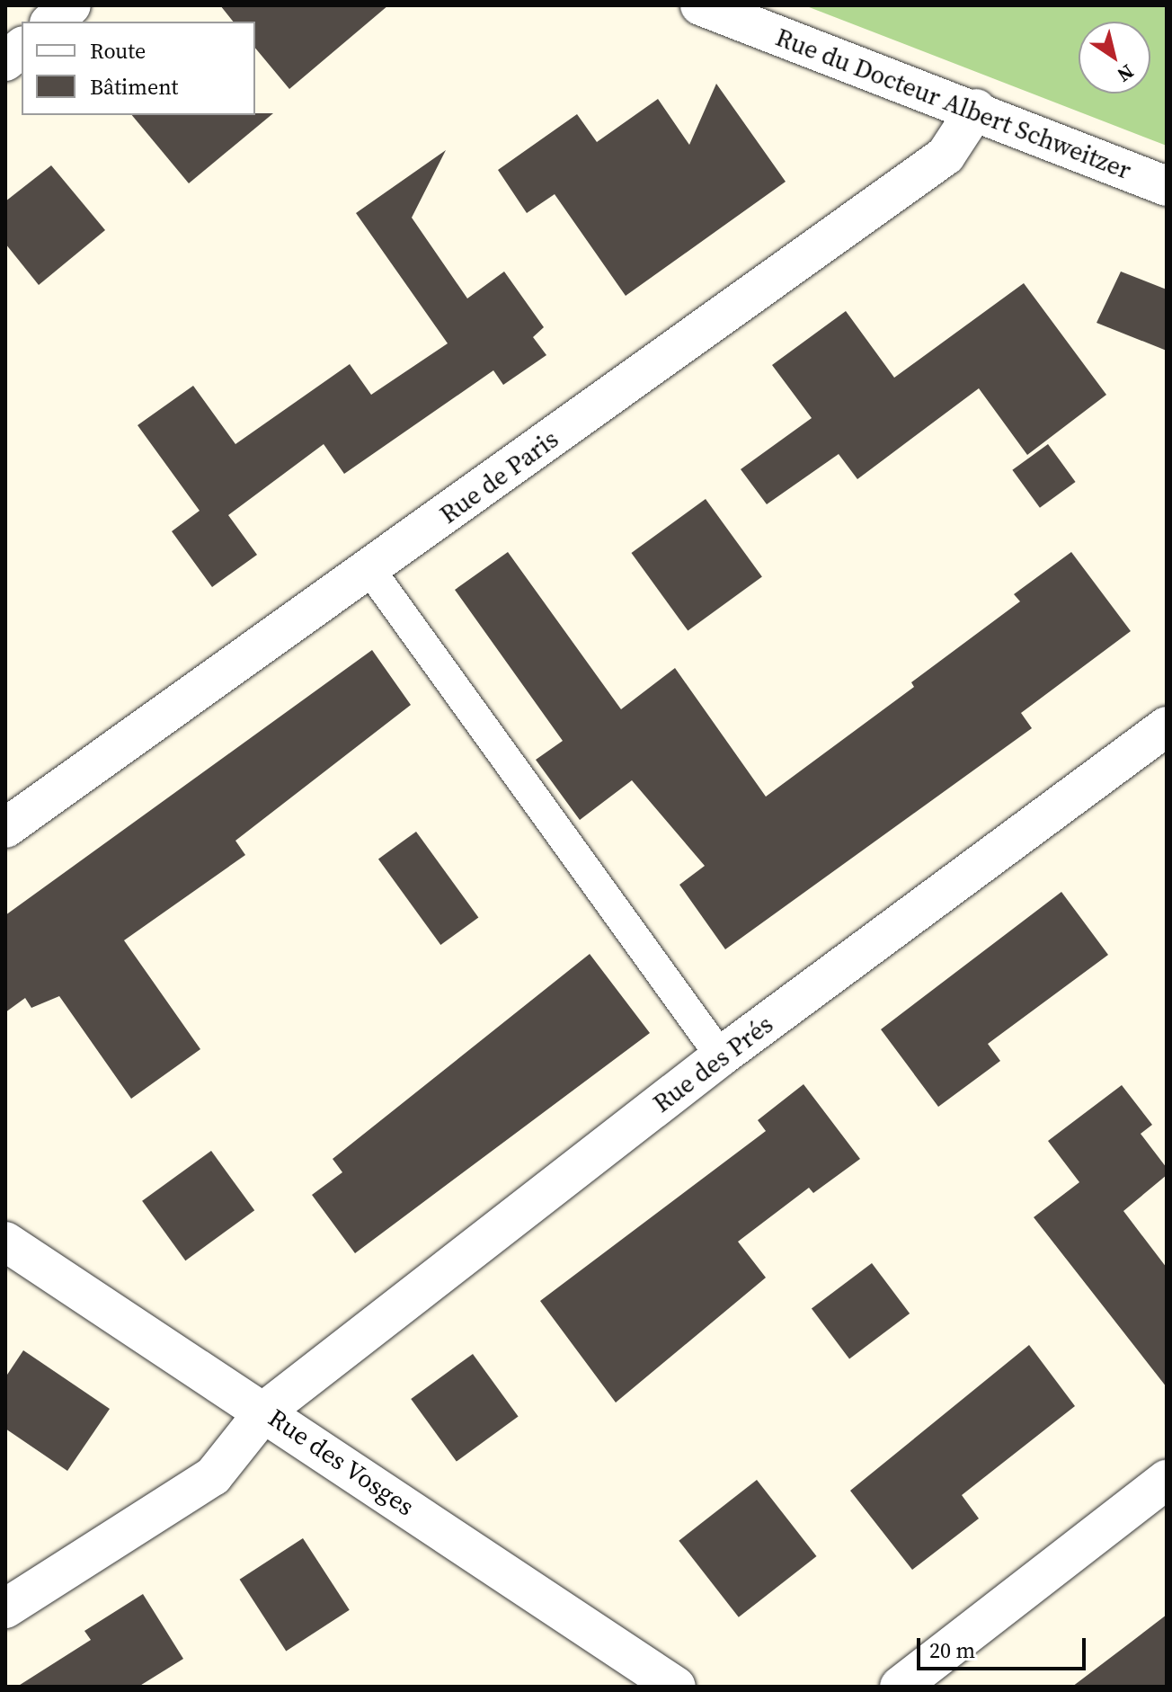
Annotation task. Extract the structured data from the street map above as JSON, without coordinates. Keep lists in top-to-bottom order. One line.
{"streets":{"street":["Rue du Docteur Albert Schweitzer","Rue de Paris","Rue des Prés","Rue des Vosges"]},"crossings":[["Rue du Docteur Albert Schweitzer","Rue de Paris"],["Rue des Prés","Rue des Vosges"]],"legend":["Route","Bâtiment"],"scale_bar":"20 m","north":"bottom right"}
